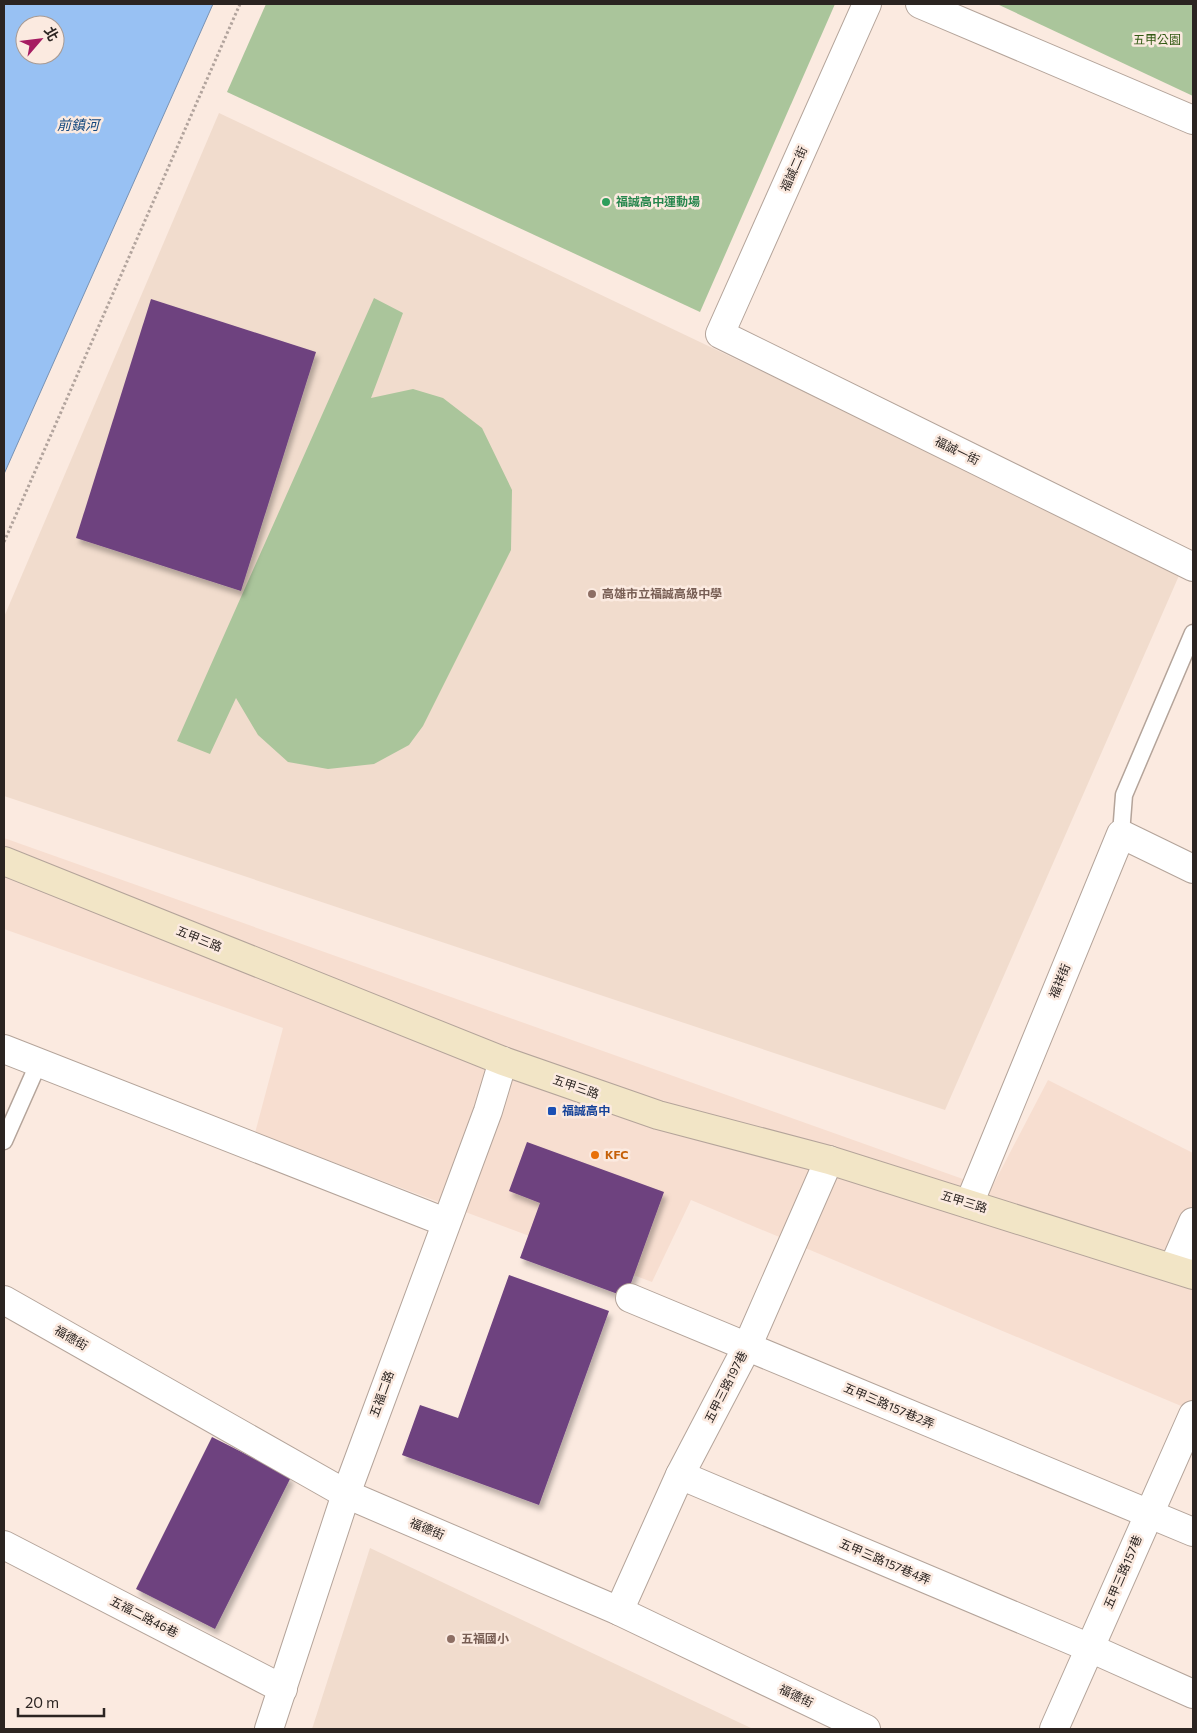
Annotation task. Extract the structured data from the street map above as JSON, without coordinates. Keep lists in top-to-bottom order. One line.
{"streets":{"main road":["五甲三路"],"street":["福誠二街","福誠一街","福祥街","福德街","五甲三路197巷","五福二路","五甲三路157巷2弄","五甲三路157巷4弄","五甲三路157巷","五福二路46巷"]},"crossings":[["福誠二街","福誠一街"],["五甲三路","福祥街"],["五甲三路","五甲三路197巷"],["五甲三路","五福二路"],["福德街","五甲三路197巷"],["福德街","五福二路"],["五甲三路197巷","五甲三路157巷2弄"],["五甲三路197巷","五甲三路157巷4弄"],["五福二路","五福二路46巷"],["五甲三路157巷2弄","五甲三路157巷"],["五甲三路157巷4弄","五甲三路157巷"]],"water":["前鎮河"],"parks":["五甲公園"],"places":{"other":["福誠高中運動場","高雄市立福誠高級中學","KFC","五福國小"],"transit":["福誠高中"]},"scale_bar":"20 m","north":"top right"}
